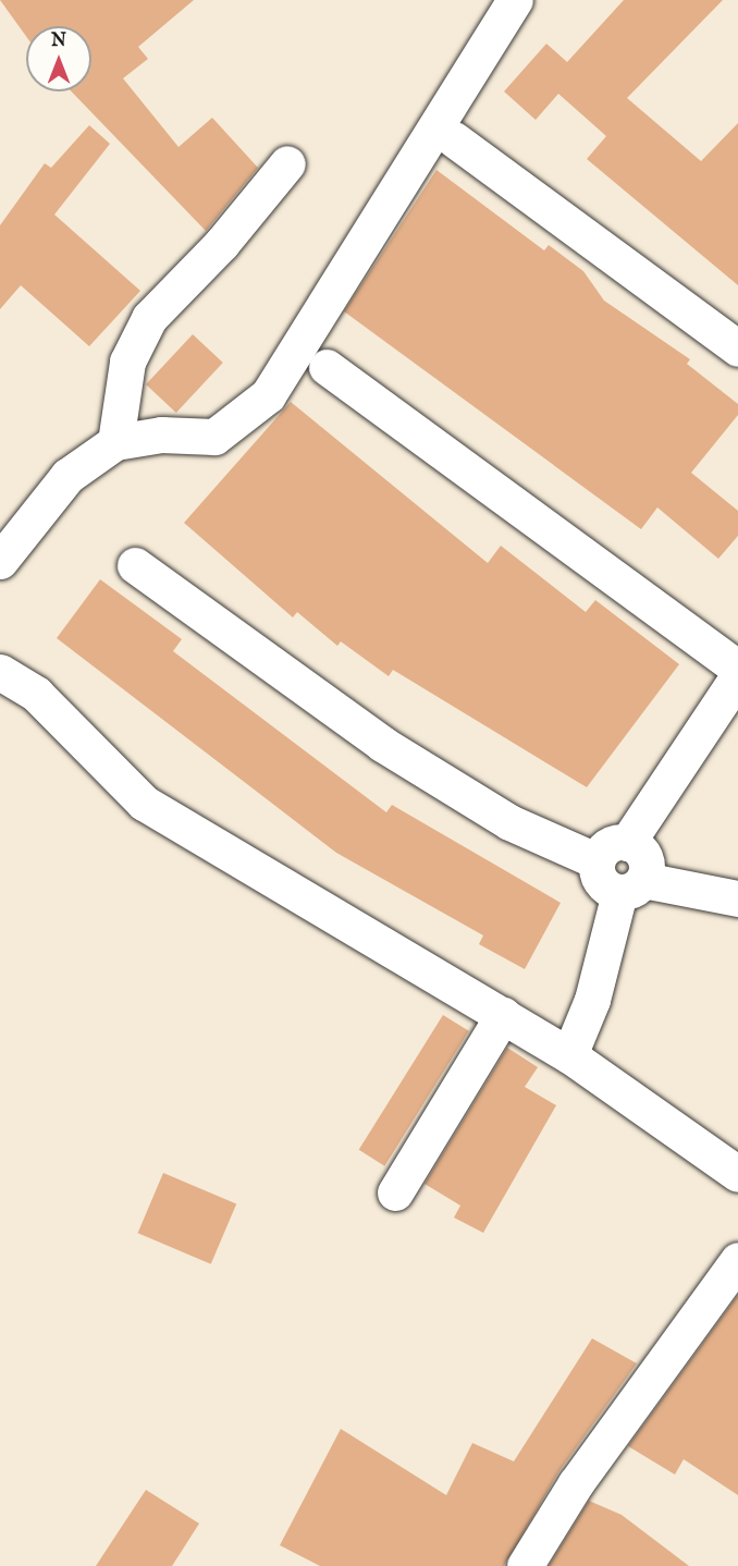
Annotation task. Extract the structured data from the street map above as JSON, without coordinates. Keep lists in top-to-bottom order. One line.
{"north":"top"}
